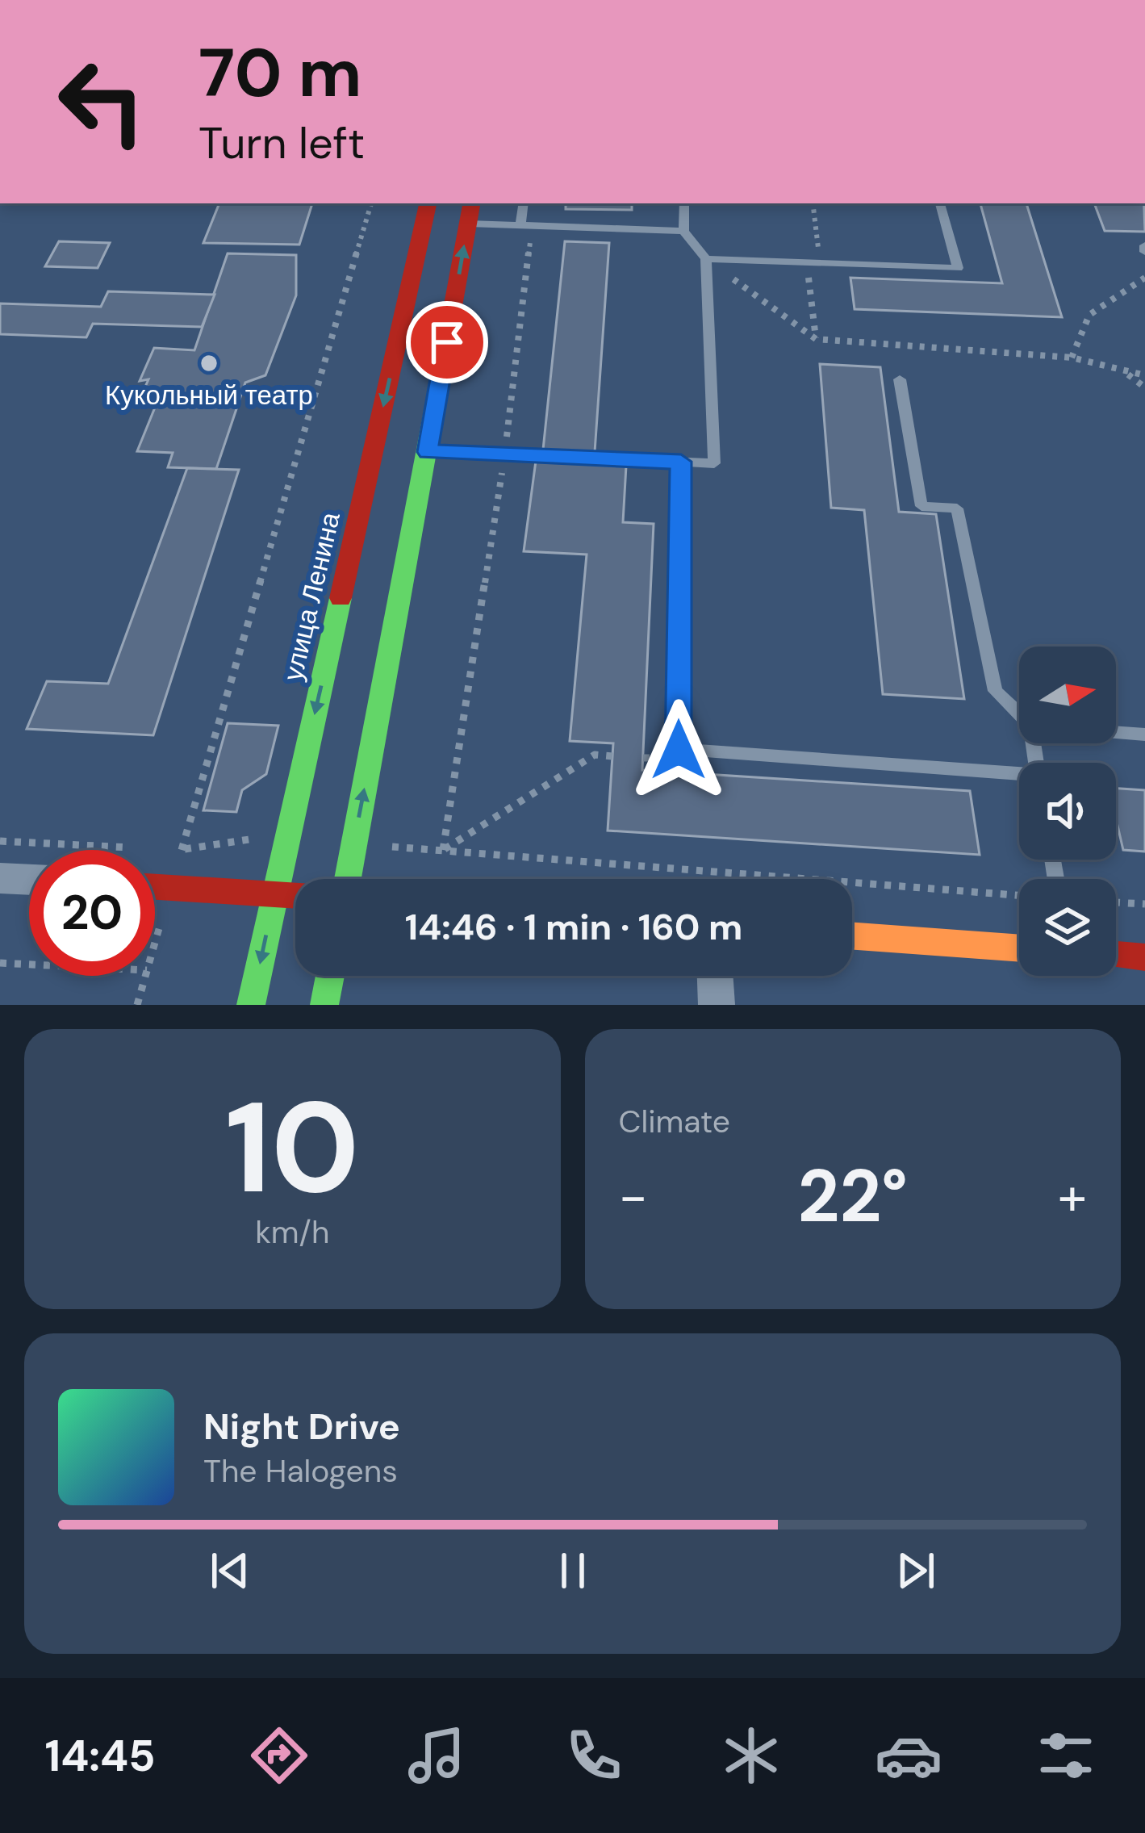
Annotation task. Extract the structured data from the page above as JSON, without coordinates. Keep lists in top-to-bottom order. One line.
{"streets":{"main road":["улица Ленина"]},"places":["Кукольный театр"],"north":"right","page":{"turn":["70 m","Turn left"],"limit":"20","trip":"14:46 · 1 min · 160 m","tile":[["10","km/h"],"Climate"],"heat":["−","22°","+"],"song":["Night Drive","The Halogens"],"tabs":"14:45"}}
